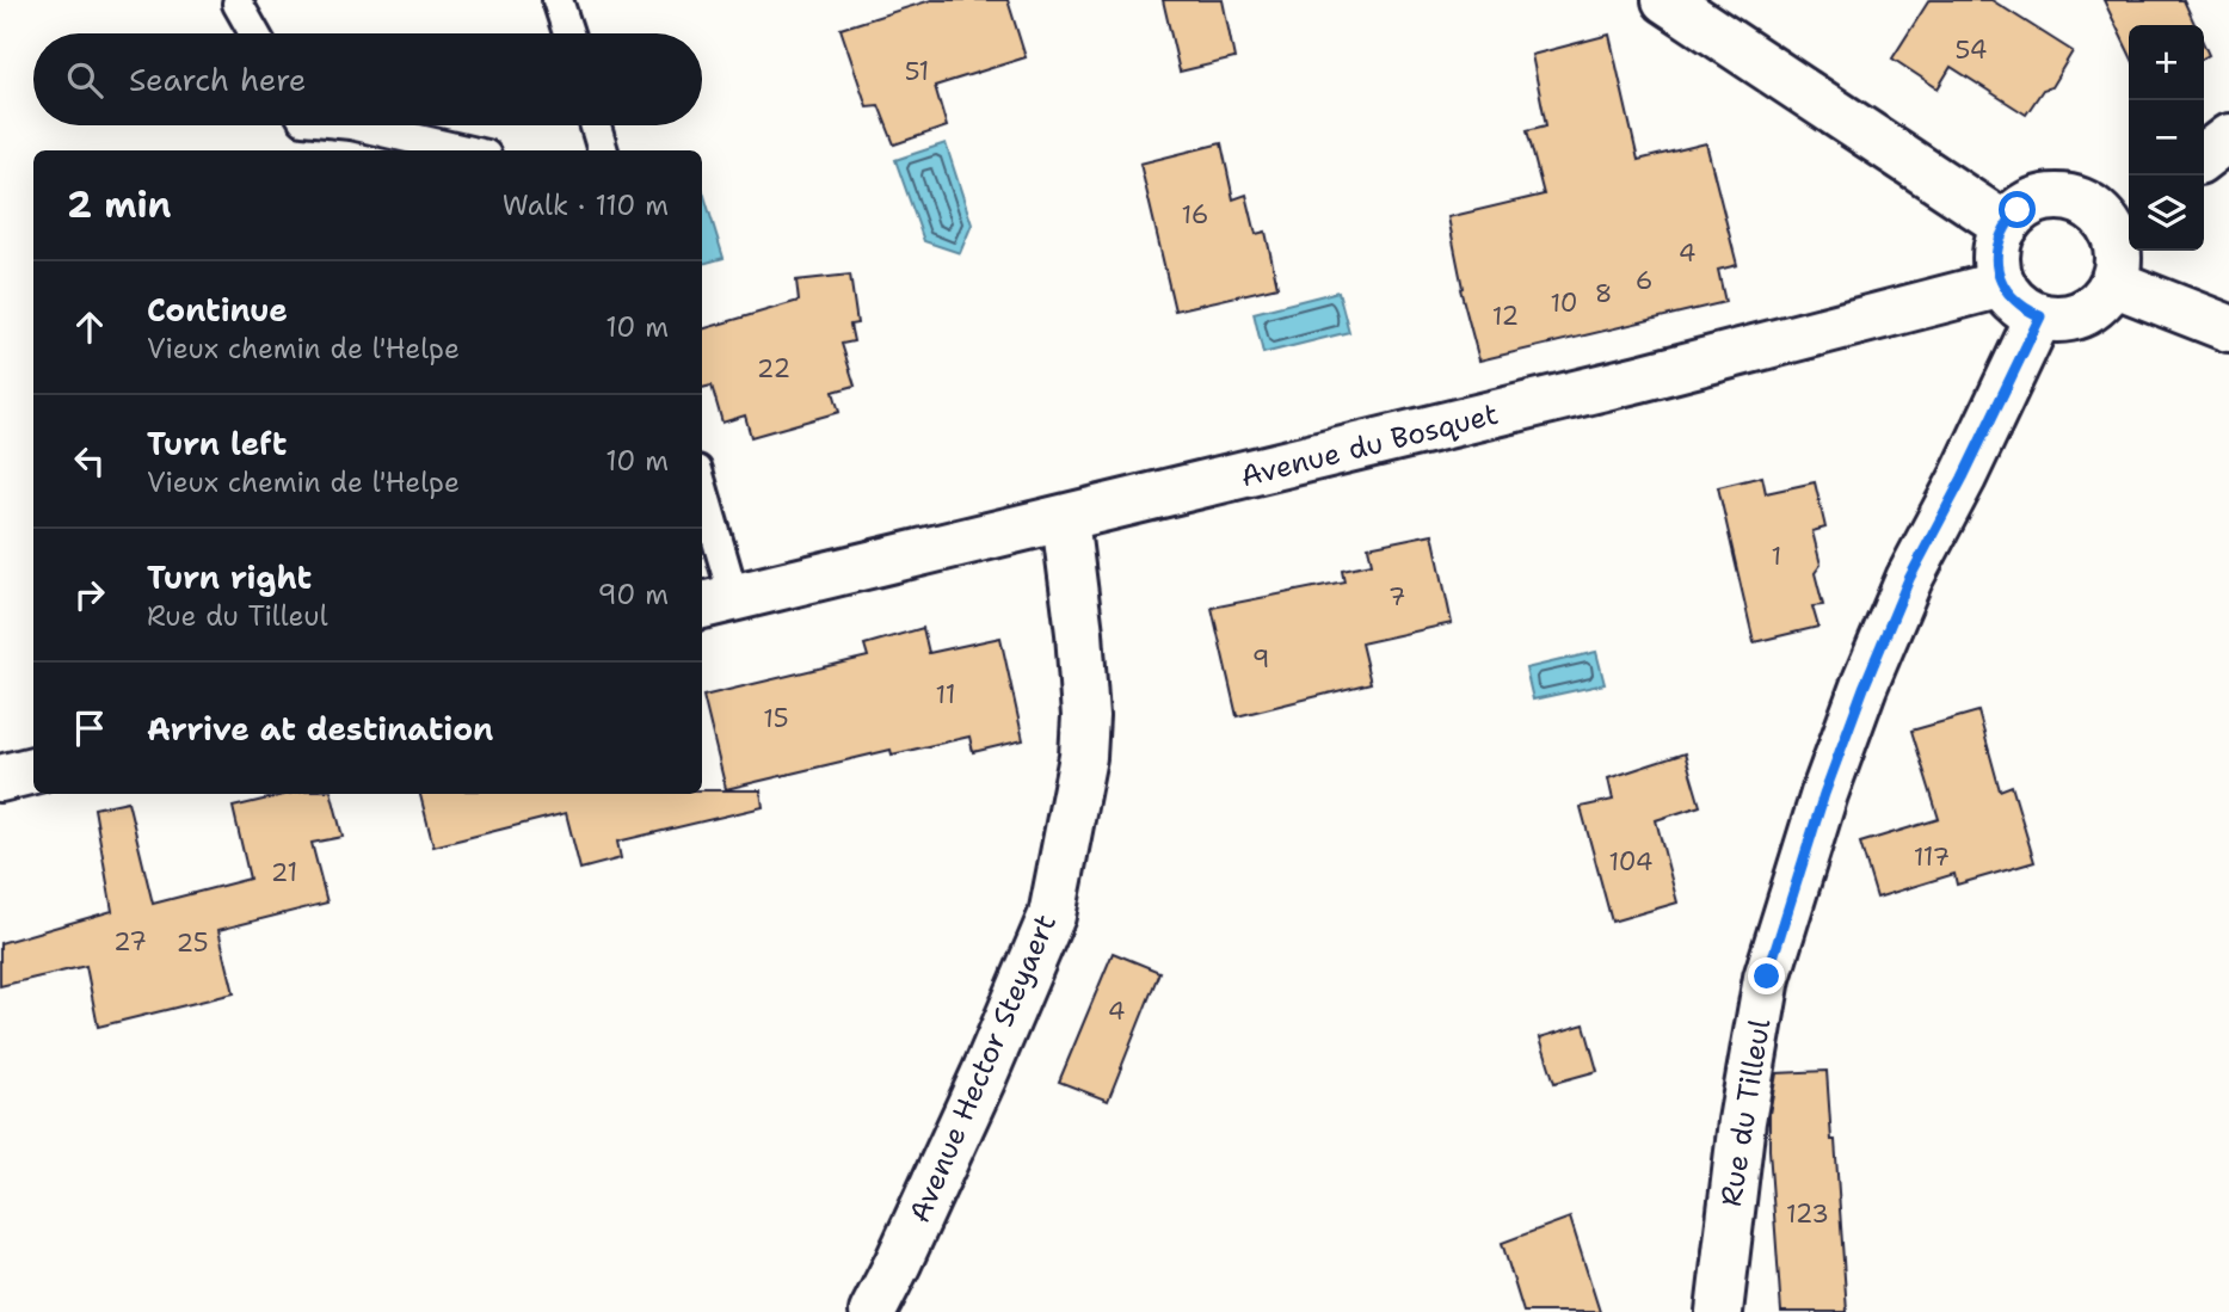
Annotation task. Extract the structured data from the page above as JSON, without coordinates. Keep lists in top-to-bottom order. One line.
{"streets":{"street":["Avenue du Bosquet","Avenue Hector Steyaert","Rue du Tilleul"]},"crossings":[["Avenue du Bosquet","Avenue Hector Steyaert"],["Avenue du Bosquet","Rue du Tilleul"]],"house_numbers":["54","51","16","4","6","8","10","12","22","1","7","9","11","15","117","104","21","27","25","4","123"],"page":{"map_buttons":["+","−"],"search":"Search here","heading":["2 min","Walk · 110 m"],"list":[["Continue","Vieux chemin de l'Helpe","10 m"],["Turn left","Vieux chemin de l'Helpe","10 m"],["Turn right","Rue du Tilleul","90 m"],"Arrive at destination"]}}
